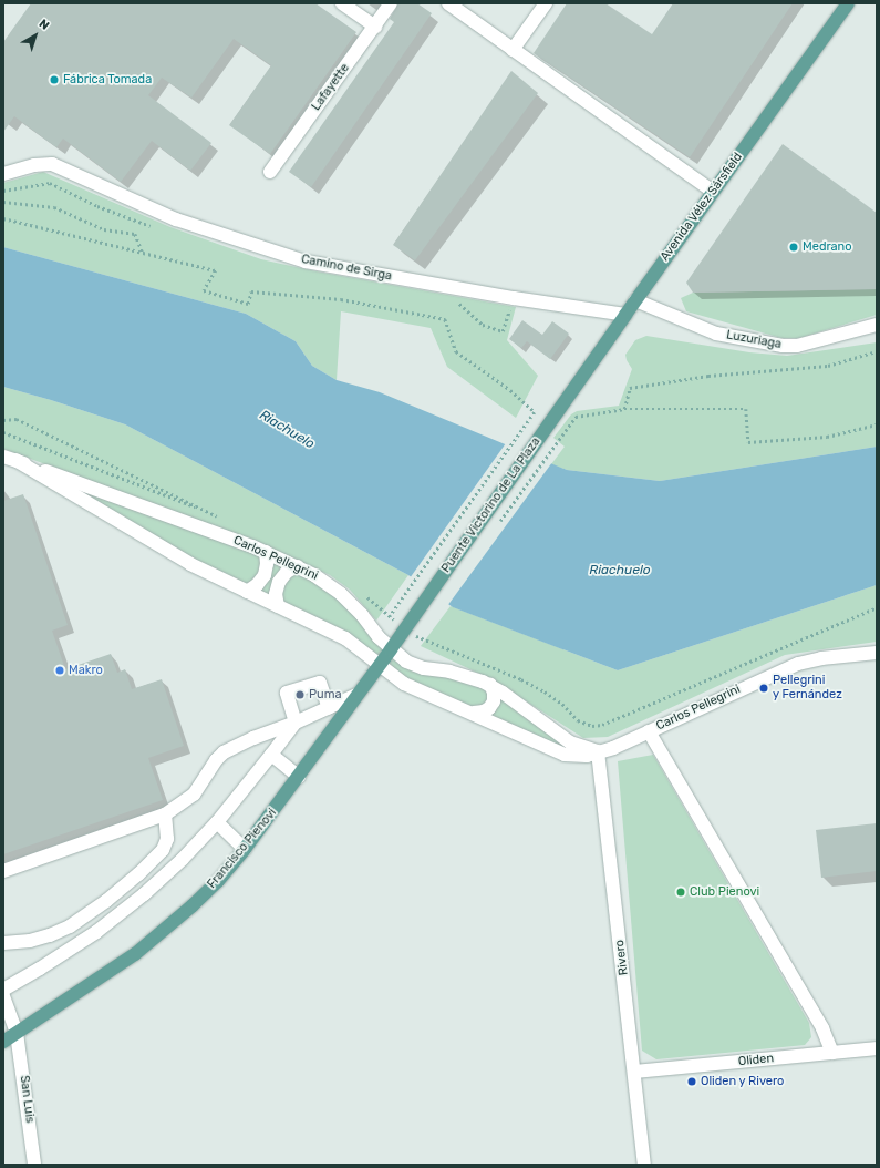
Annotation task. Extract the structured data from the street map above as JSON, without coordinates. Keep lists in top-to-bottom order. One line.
{"streets":{"main road":["Avenida Vélez Sársfield","Puente Victorino de La Plaza","Francisco Pienovi"],"street":["Lafayette","Camino de Sirga","Luzuriaga","Carlos Pellegrini","Rivero","Oliden","San Luis"]},"crossings":[["Avenida Vélez Sársfield","Camino de Sirga"],["Avenida Vélez Sársfield","Luzuriaga"],["Avenida Vélez Sársfield","Puente Victorino de La Plaza"],["Puente Victorino de La Plaza","Francisco Pienovi"],["Carlos Pellegrini","Francisco Pienovi"],["Carlos Pellegrini","Rivero"],["Francisco Pienovi","San Luis"],["Rivero","Oliden"]],"water":["Riachuelo"],"places":["Fábrica Tomada","Medrano","Makro","Pellegrini y Fernández","Puma","Club Pienovi","Oliden y Rivero"],"north":"top right"}
